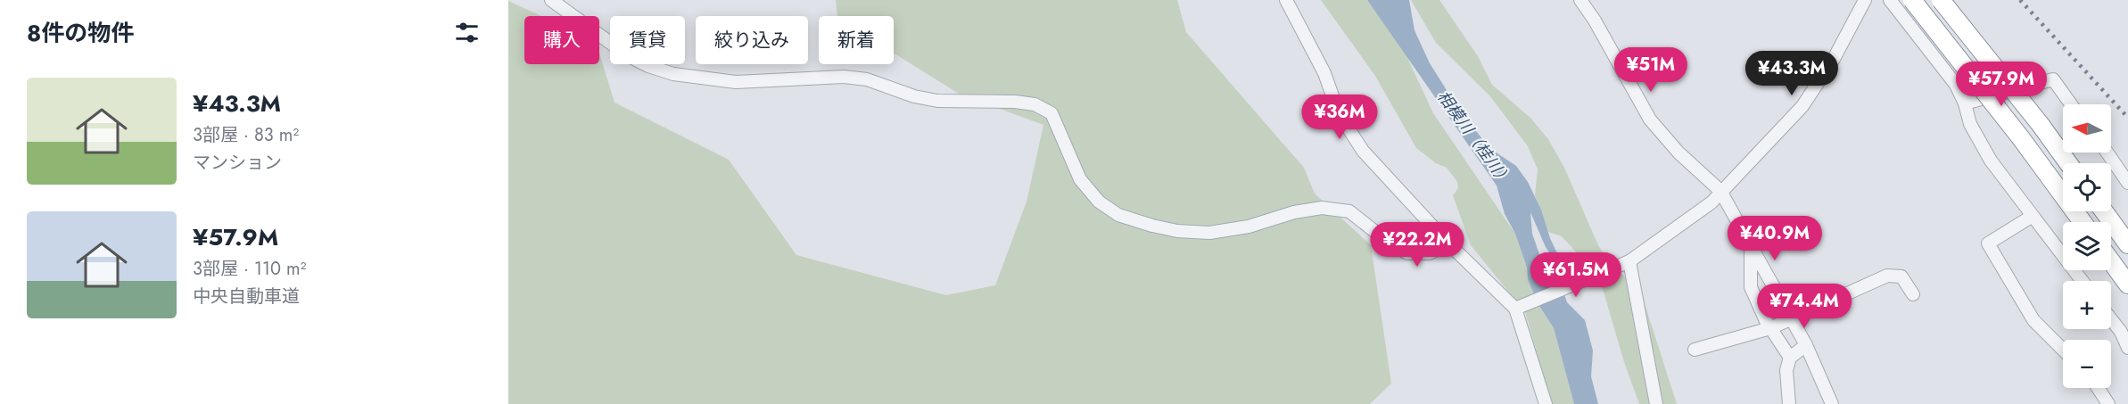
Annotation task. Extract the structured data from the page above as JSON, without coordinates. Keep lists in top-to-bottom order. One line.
{"water":["相模川（桂川）"],"north":"left","page":{"heading":"8件の物件","chip":["購入","賃貸","絞り込み","新着"],"price":["¥51M","¥43.3M","¥57.9M","¥36M","¥40.9M","¥22.2M","¥61.5M","¥74.4M"],"list":[{"name":"¥43.3M","note":"3部屋 · 83 m² · マンション"},{"name":"¥57.9M","note":"3部屋 · 110 m² · 中央自動車道"}],"map_buttons":["+","−"]}}
